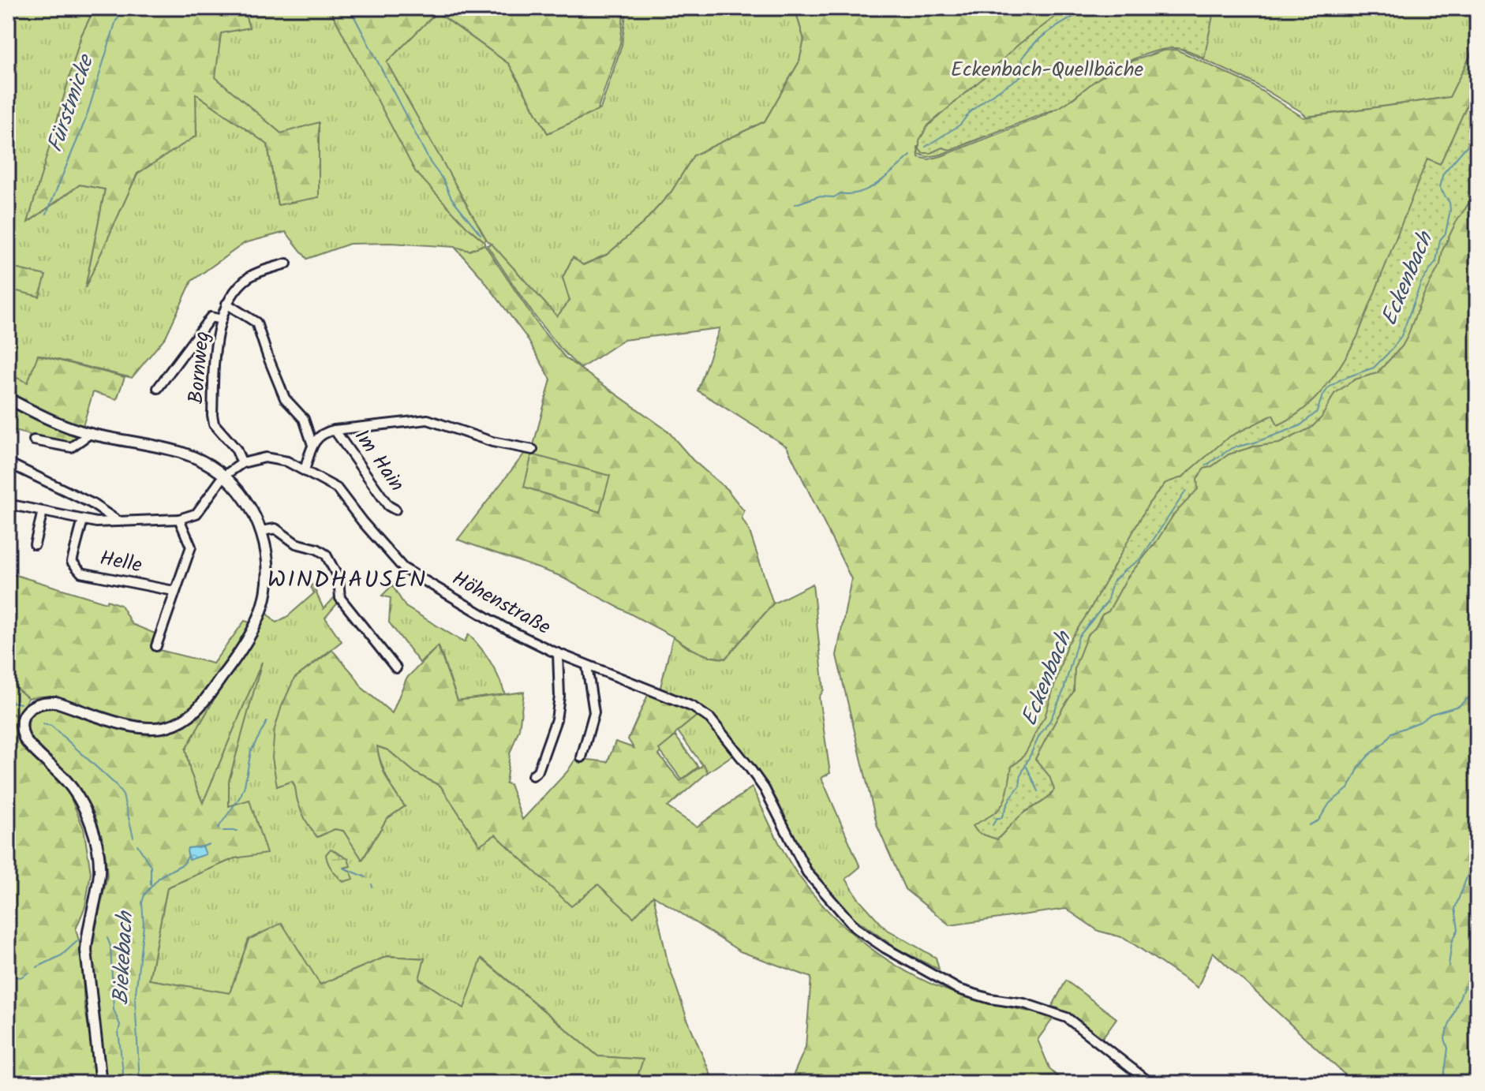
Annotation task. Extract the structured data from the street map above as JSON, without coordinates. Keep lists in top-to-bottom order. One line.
{"streets":{"street":["Bornweg","Im Hain","Helle","Höhenstraße"]},"crossings":[["Bornweg","Höhenstraße"]],"districts":["WINDHAUSEN"],"water":["Fürstmicke","Eckenbach","Biekebach"],"parks":["Eckenbach-Quellbäche"]}
